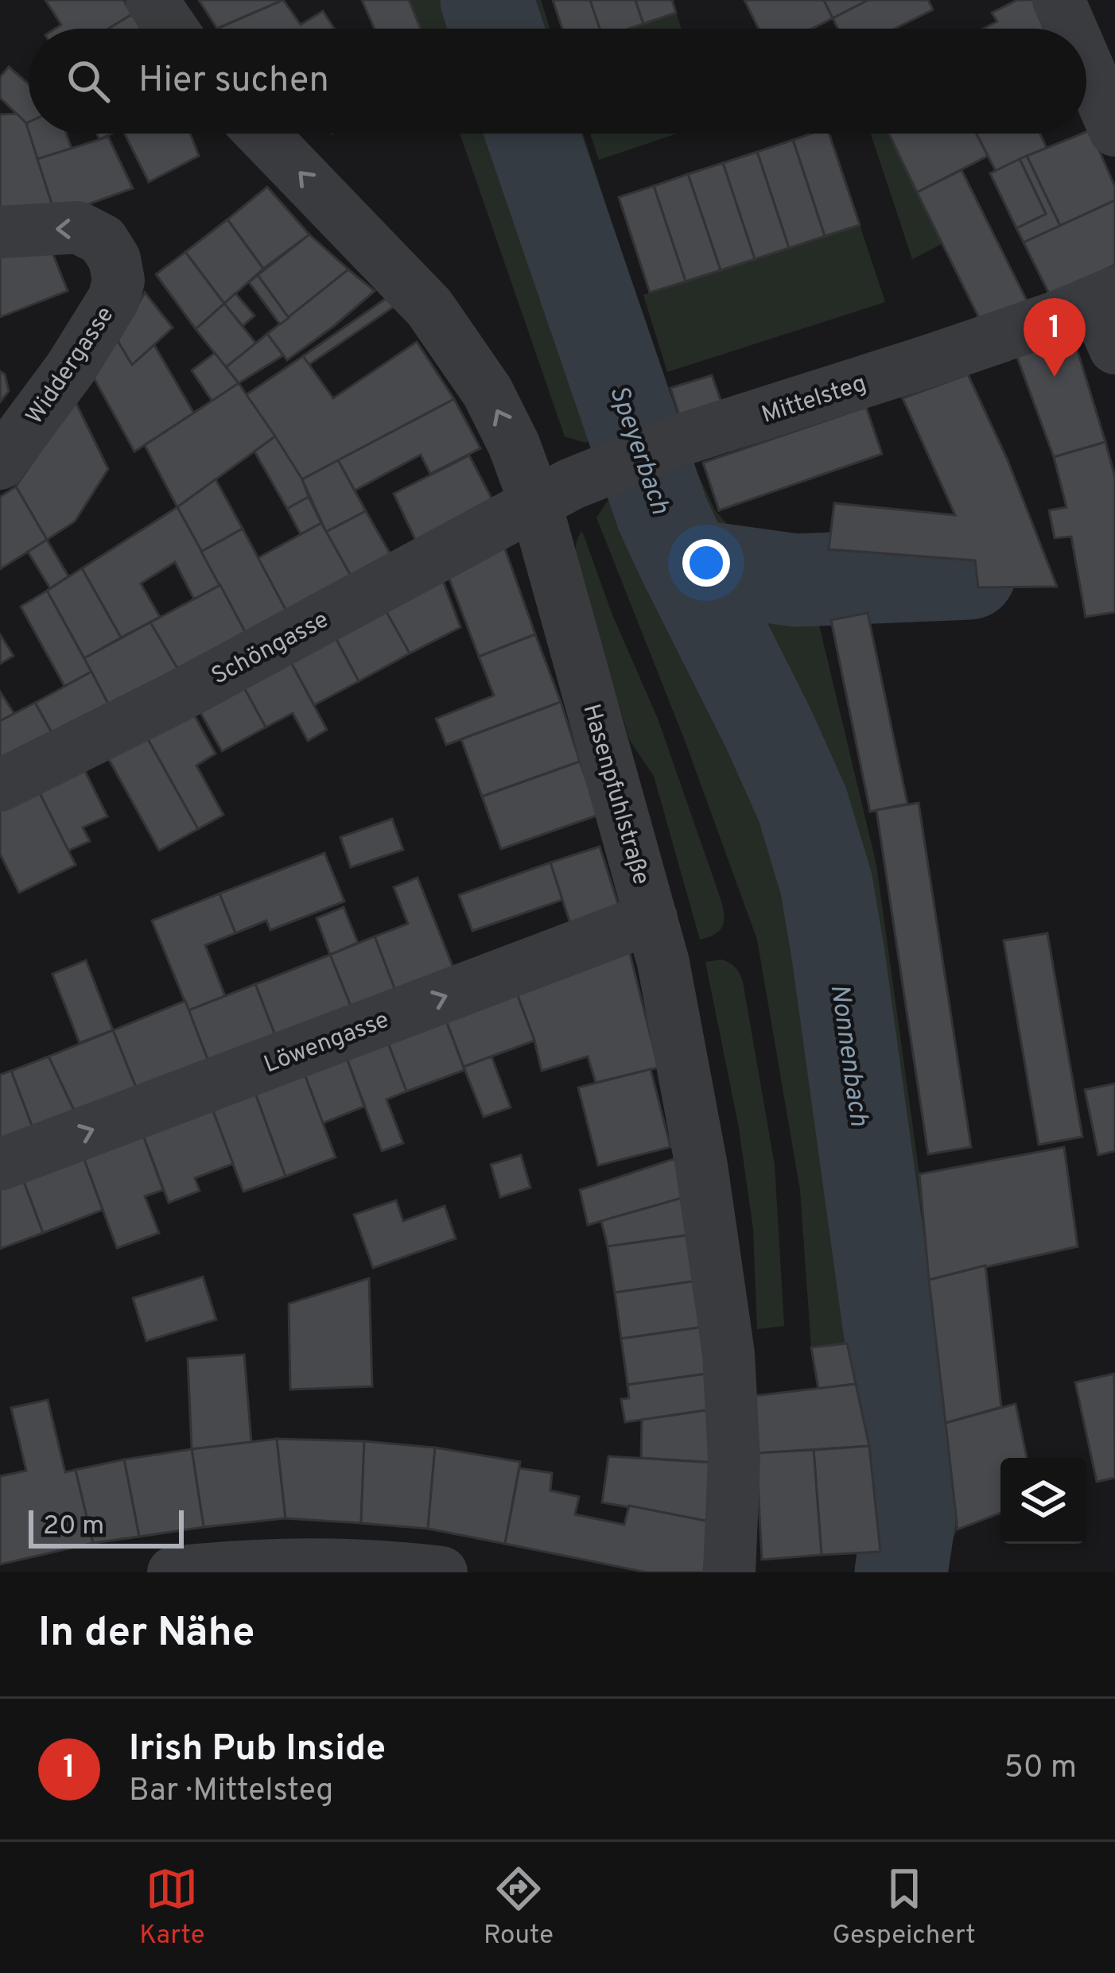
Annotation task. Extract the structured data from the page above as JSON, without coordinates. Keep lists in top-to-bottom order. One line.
{"streets":{"street":["Widdergasse","Mittelsteg","Schöngasse","Hasenpfuhlstraße","Löwengasse"]},"crossings":[["Mittelsteg","Schöngasse"],["Mittelsteg","Hasenpfuhlstraße"],["Schöngasse","Hasenpfuhlstraße"],["Hasenpfuhlstraße","Löwengasse"]],"one_way":["Löwengasse"],"water":["Speyerbach","Nonnenbach"],"scale_bar":"20 m","page":{"search":"Hier suchen","pins":"1","scale":"20 m","heading":"In der Nähe","list":[{"mark":"1","name":"Irish Pub Inside","note":"Bar · Mittelsteg","value":"50 m"}],"nav":["Karte","Route","Gespeichert"]}}
